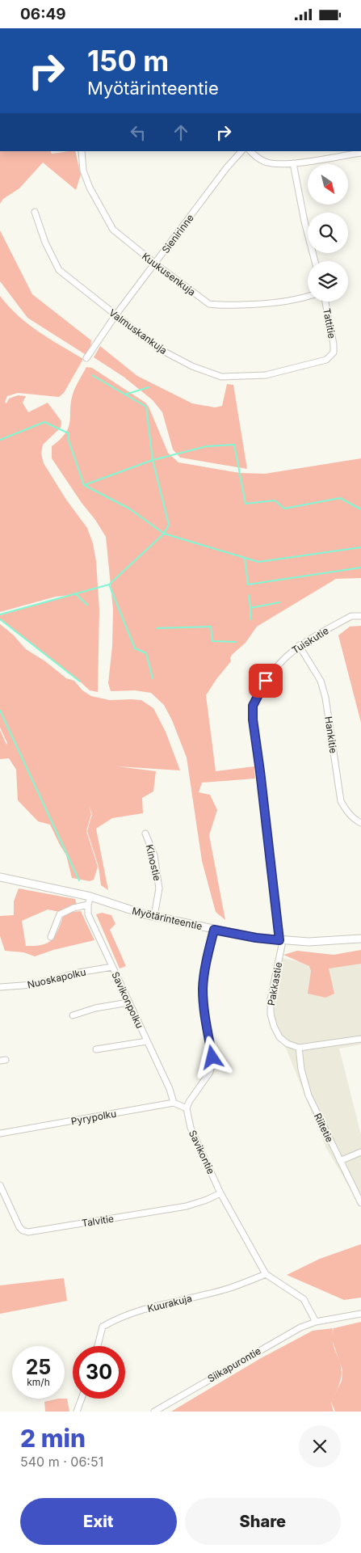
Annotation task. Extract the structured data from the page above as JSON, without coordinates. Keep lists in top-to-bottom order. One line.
{"streets":{"street":["Sienirinne","Kuukusenkuja","Tattitie","Valmuskankuja","Tuiskutie","Hankitie","Kinostie","Myötärinteentie","Nuoskapolku","Pakkastie","Savikonpolku","Pyrypolku","Riitetie","Savikontie","Talvitie","Kuurakuja","Siikapurontie"]},"crossings":[["Sienirinne","Kuukusenkuja"],["Sienirinne","Valmuskankuja"],["Tattitie","Valmuskankuja"],["Tuiskutie","Hankitie"],["Tuiskutie","Myötärinteentie"],["Tuiskutie","Pakkastie"],["Kinostie","Myötärinteentie"],["Myötärinteentie","Pakkastie"],["Myötärinteentie","Savikonpolku"],["Nuoskapolku","Savikonpolku"],["Pakkastie","Riitetie"],["Savikonpolku","Pyrypolku"],["Savikontie","Talvitie"],["Savikontie","Kuurakuja"]],"north":"bottom right","page":{"status":"06:49","turn":["150 m","Myötärinteentie"],"speed":"25 km/h","limit":"30","heading":["2 min","540 m · 06:51"],"buttons":["Exit","Share"]}}
